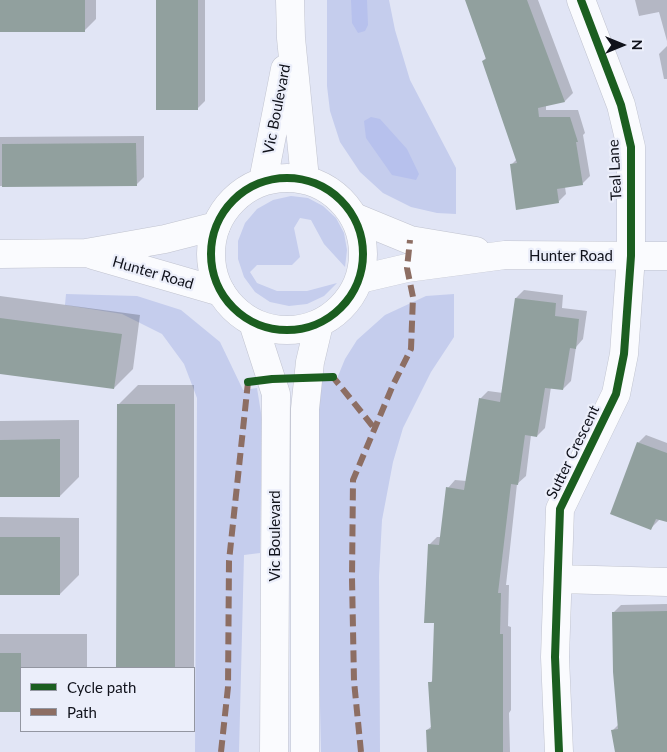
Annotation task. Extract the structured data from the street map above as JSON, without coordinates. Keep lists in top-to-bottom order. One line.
{"streets":{"street":["Vic Boulevard","Teal Lane","Hunter Road","Sutter Crescent"]},"crossings":[["Vic Boulevard","Hunter Road"],["Teal Lane","Hunter Road"],["Teal Lane","Sutter Crescent"],["Hunter Road","Sutter Crescent"]],"legend":["Cycle path","Path"],"north":"right"}
